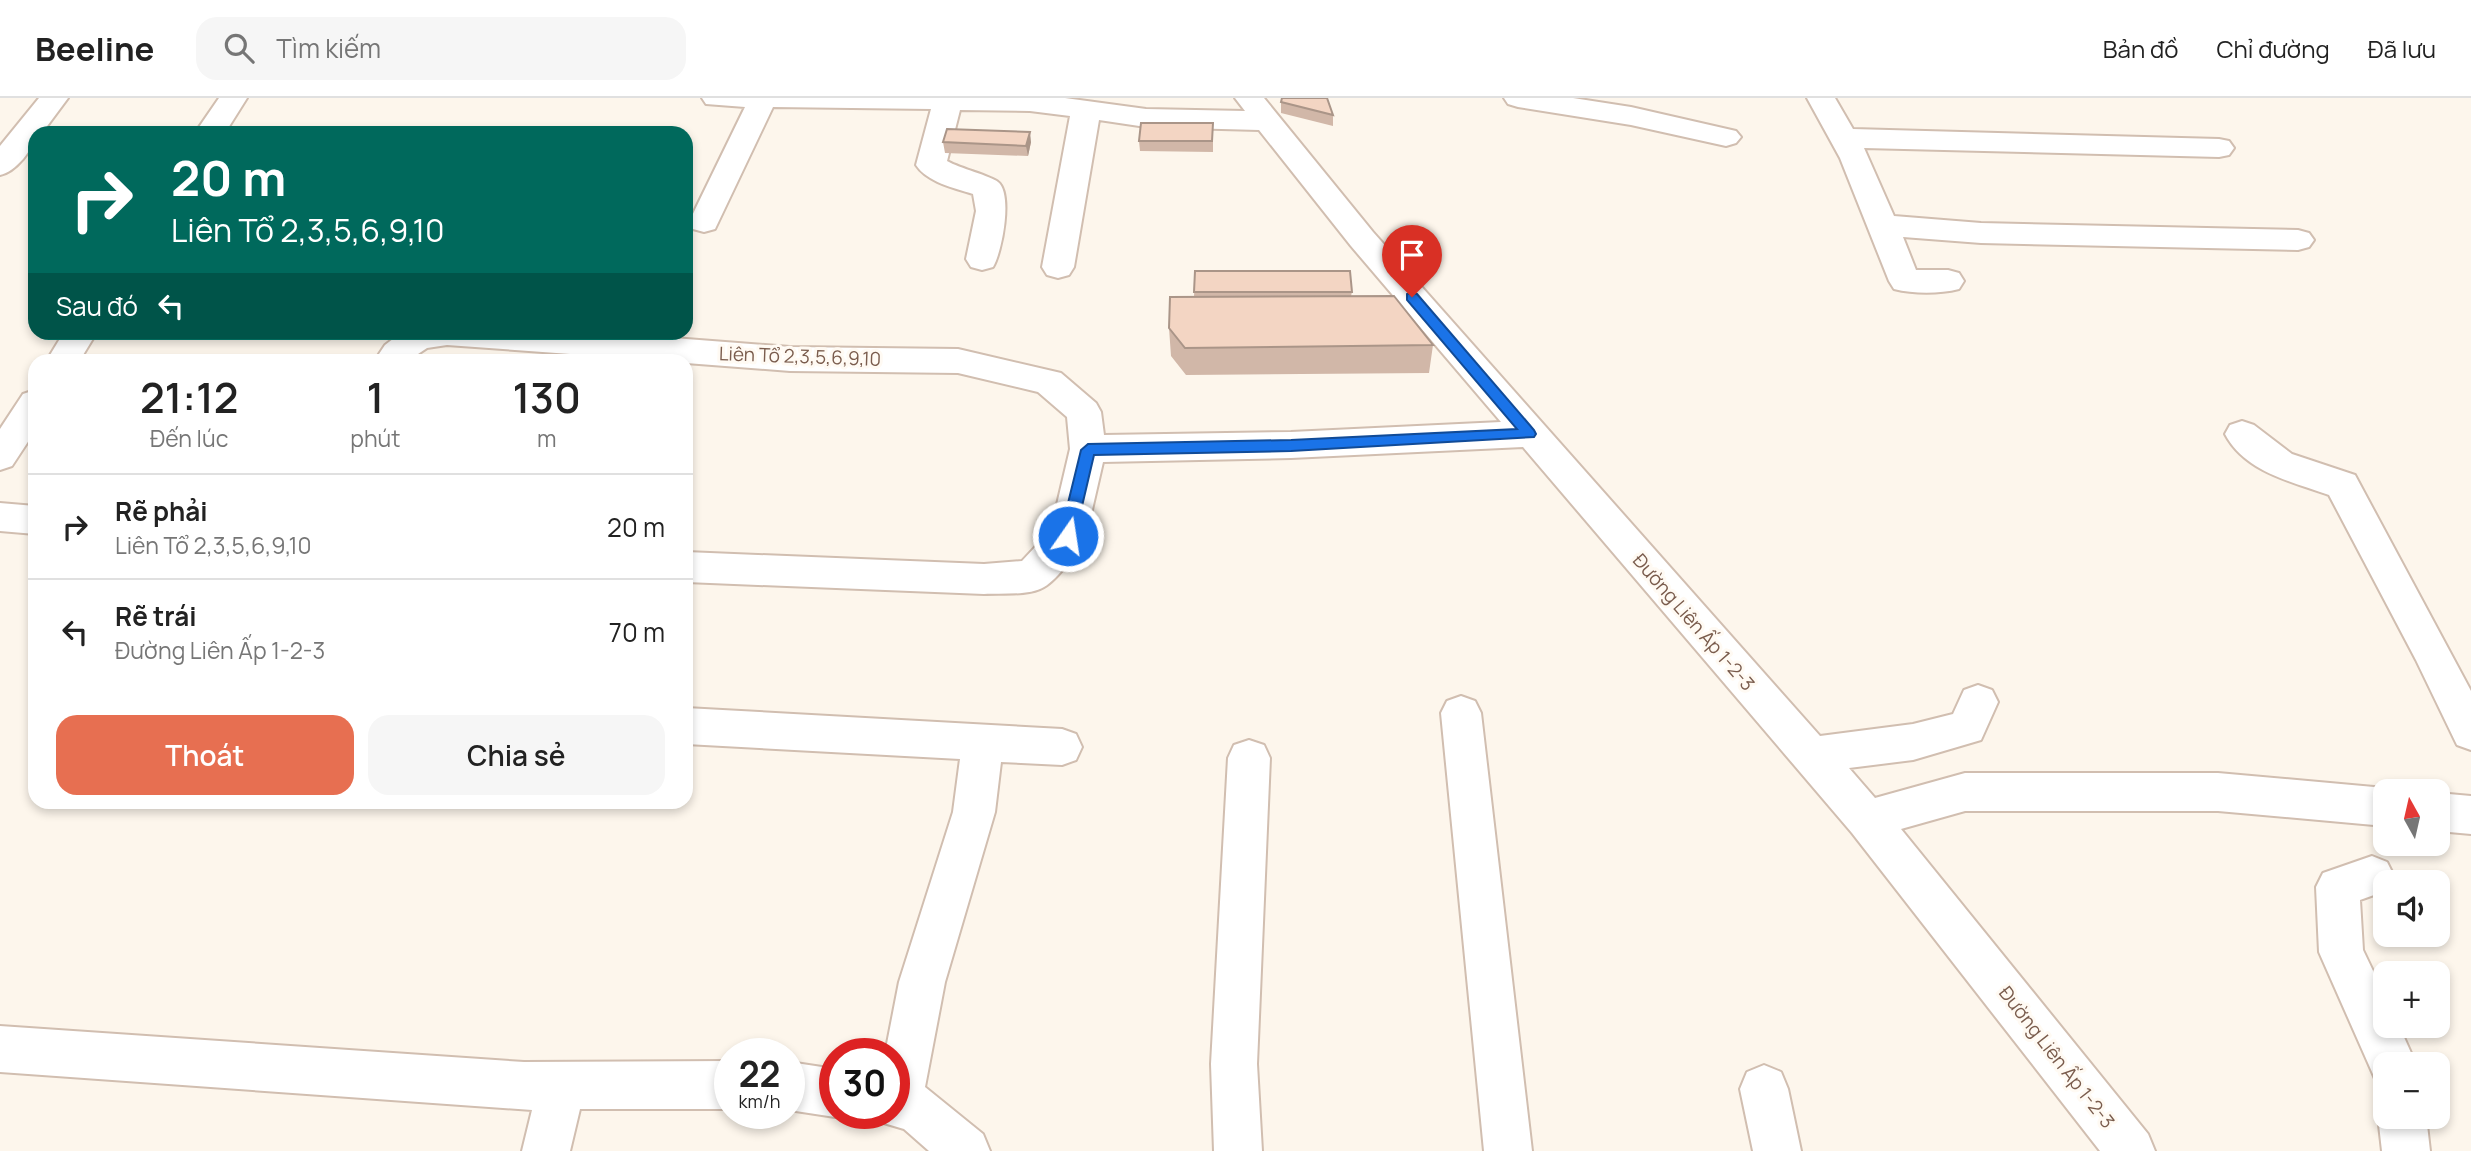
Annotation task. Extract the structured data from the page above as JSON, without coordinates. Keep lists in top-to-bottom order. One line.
{"streets":{"street":["Liên Tổ 2,3,5,6,9,10","Đường Liên Ấp 1-2-3"]},"north":"top","page":{"header":"Beeline","search":"Tìm kiếm","nav":["Bản đồ","Chỉ đường","Đã lưu"],"turn":["20 m","Liên Tổ 2,3,5,6,9,10"],"then":"Sau đó","eta":["21:12","Đến lúc","1","phút","130","m"],"list":[{"name":"Rẽ phải","note":"Liên Tổ 2,3,5,6,9,10","value":"20 m"},{"name":"Rẽ trái","note":"Đường Liên Ấp 1-2-3","value":"70 m"}],"buttons":["Thoát","Chia sẻ"],"map_buttons":["+","−"],"speed":"22 km/h","limit":"30"}}
